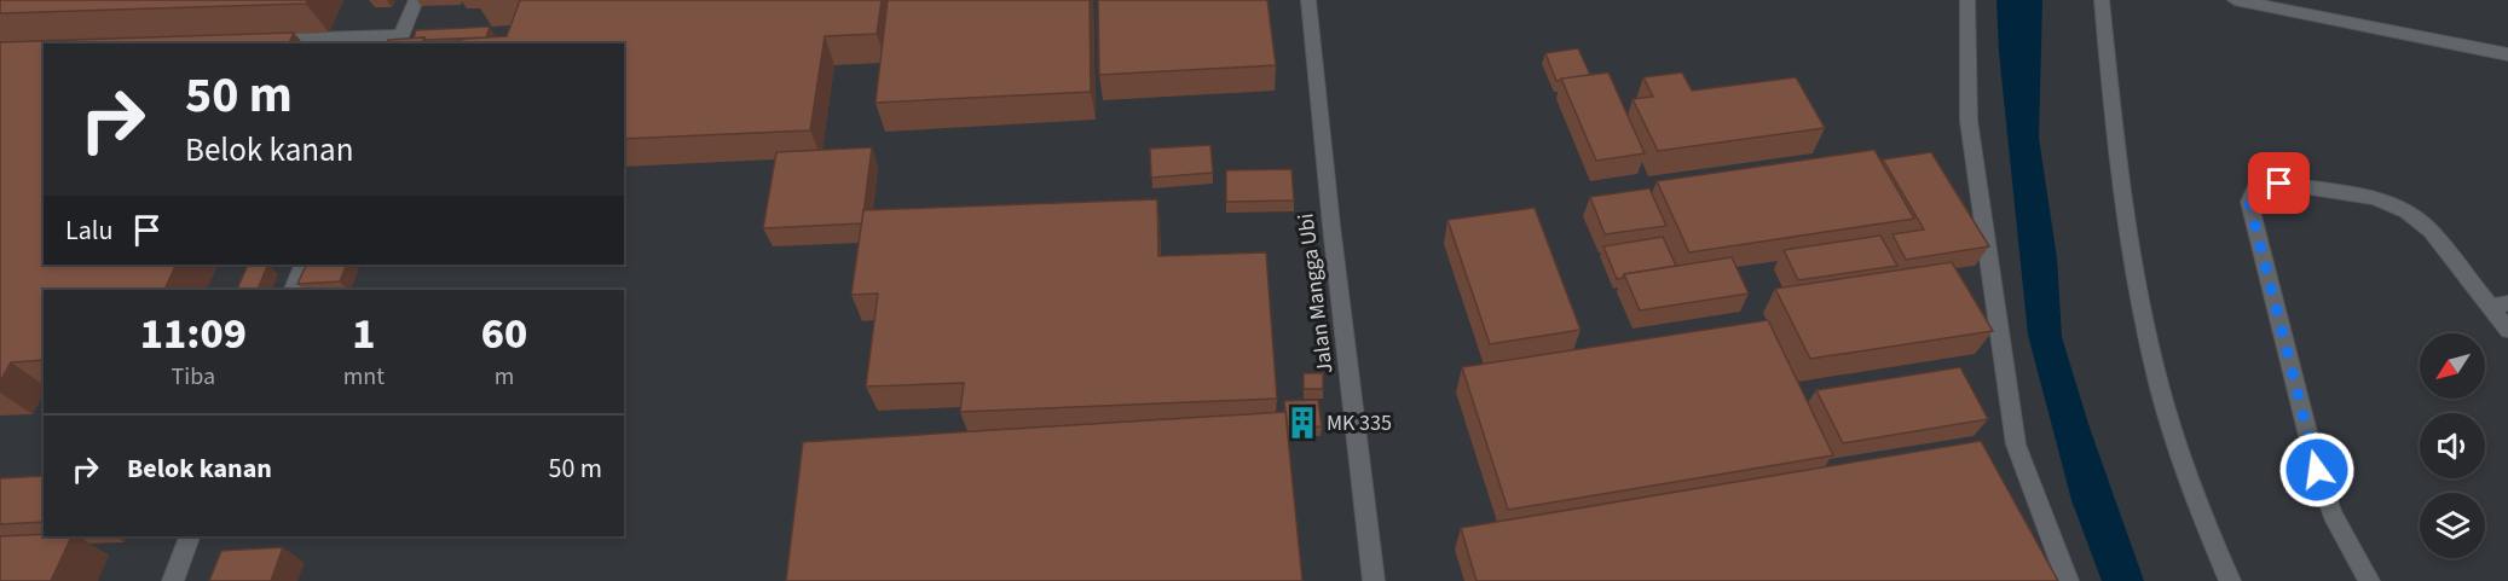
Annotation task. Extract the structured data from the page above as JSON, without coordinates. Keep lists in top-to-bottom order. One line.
{"streets":{"street":["Jalan Mangga Ubi"]},"places":{"building":["MK 335"]},"north":"bottom left","page":{"turn":["50 m","Belok kanan"],"then":"Lalu","eta":["11:09","Tiba","1","mnt","60","m"],"list":[{"name":"Belok kanan","value":"50 m"}]}}
